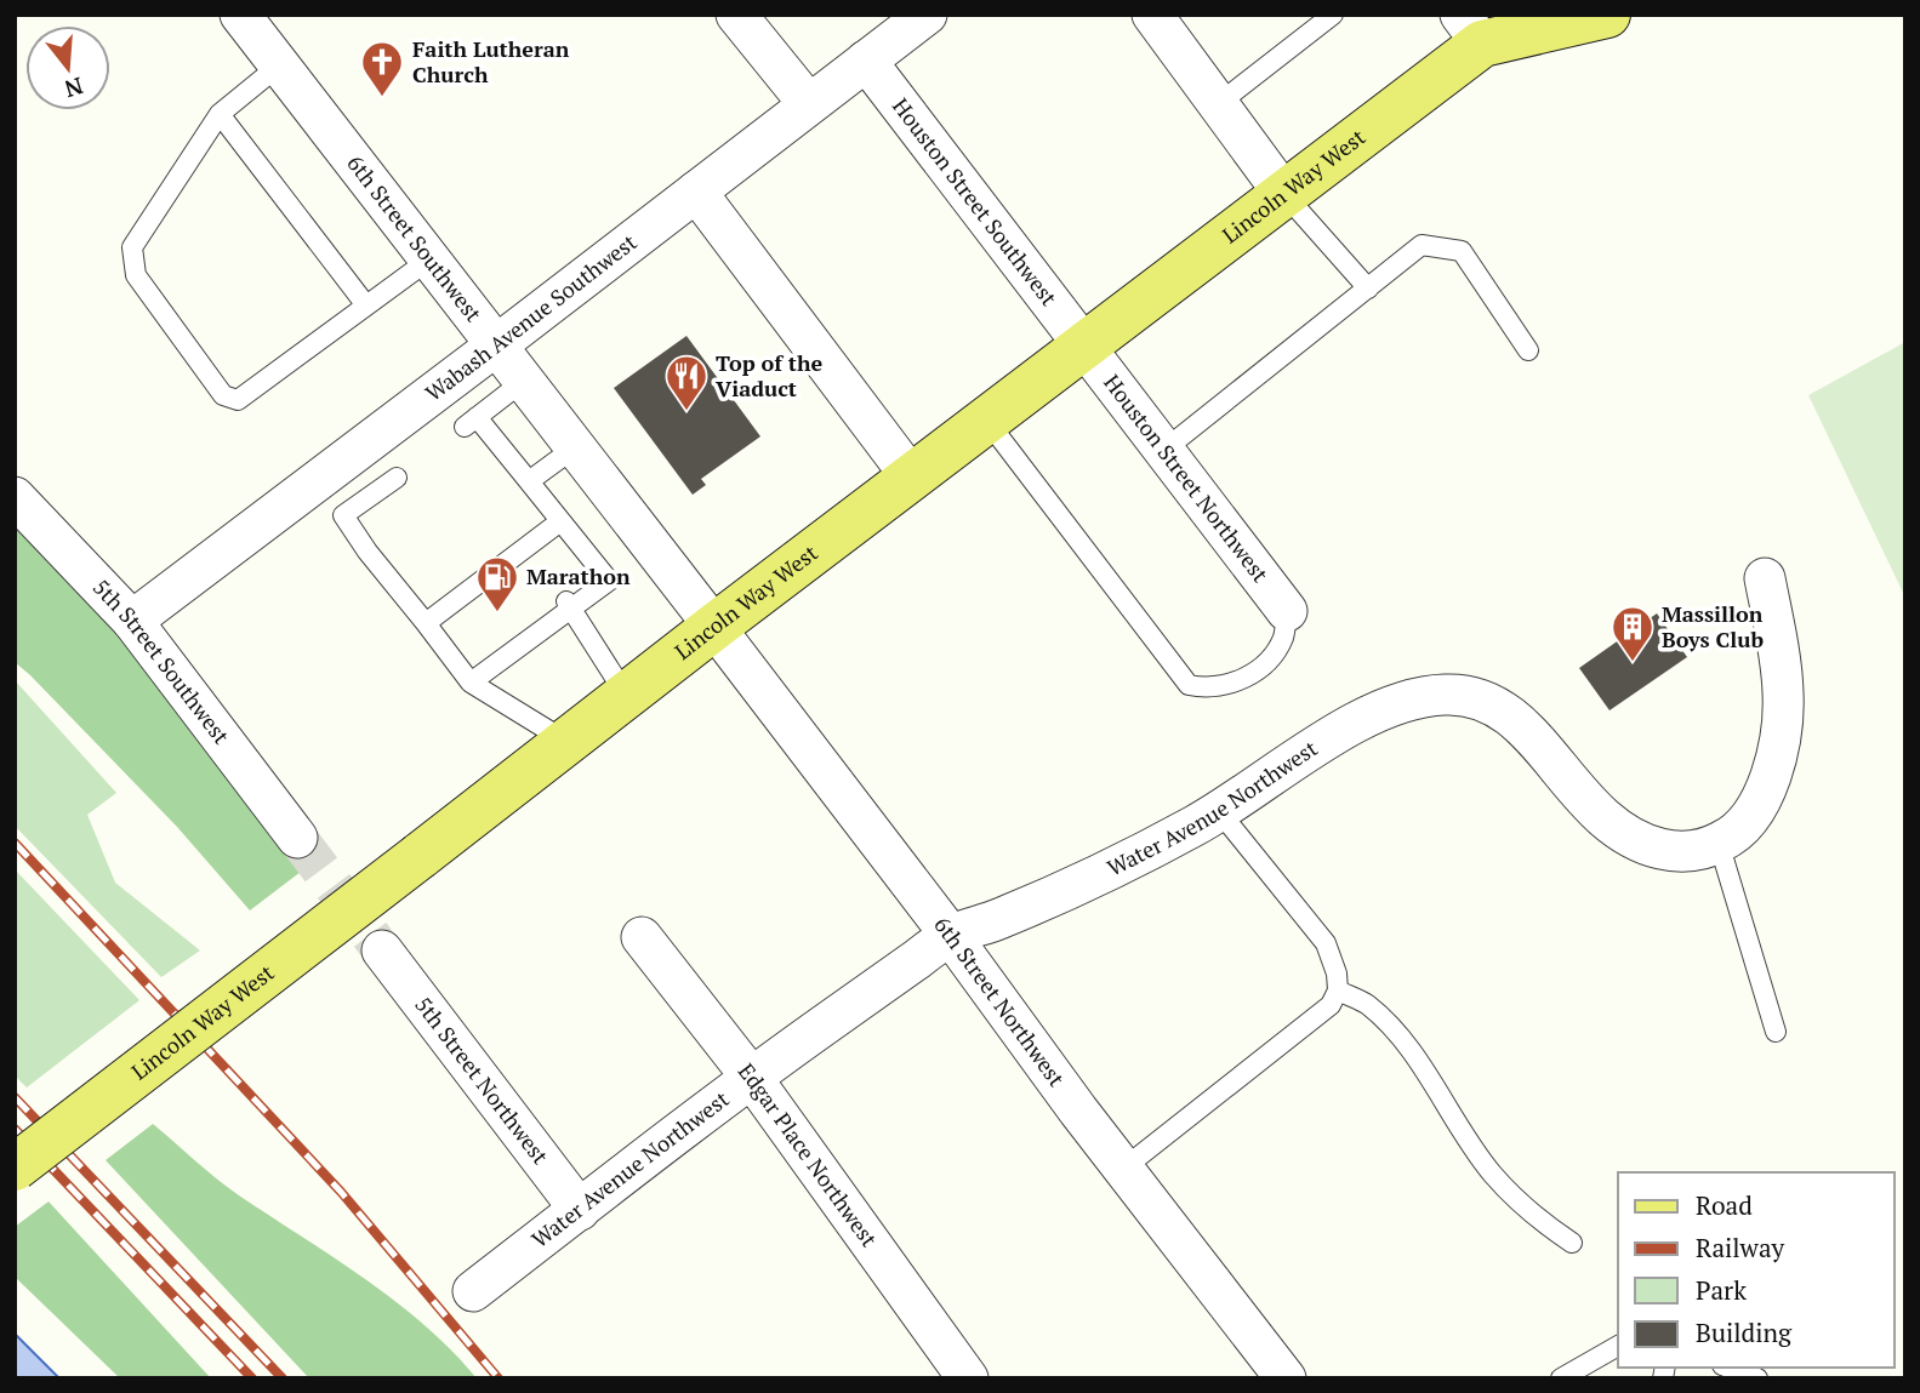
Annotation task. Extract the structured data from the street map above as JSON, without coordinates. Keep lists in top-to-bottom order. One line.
{"streets":{"main road":["Lincoln Way West"],"street":["Houston Street Southwest","6th Street Southwest","Wabash Avenue Southwest","Houston Street Northwest","5th Street Southwest","Water Avenue Northwest","6th Street Northwest","5th Street Northwest","Edgar Place Northwest"]},"crossings":[["Lincoln Way West","Houston Street Southwest"],["Lincoln Way West","6th Street Southwest"],["Lincoln Way West","Houston Street Northwest"],["Lincoln Way West","6th Street Northwest"],["Houston Street Southwest","Wabash Avenue Southwest"],["Houston Street Southwest","Houston Street Northwest"],["6th Street Southwest","Wabash Avenue Southwest"],["6th Street Southwest","6th Street Northwest"],["Wabash Avenue Southwest","5th Street Southwest"],["Water Avenue Northwest","6th Street Northwest"],["Water Avenue Northwest","5th Street Northwest"],["Water Avenue Northwest","Edgar Place Northwest"]],"places":{"church":["Faith Lutheran Church"],"restaurant":["Top of the Viaduct"],"fuel station":["Marathon"],"building":["Massillon Boys Club"]},"legend":["Road","Railway","Park","Building"],"north":"bottom"}
